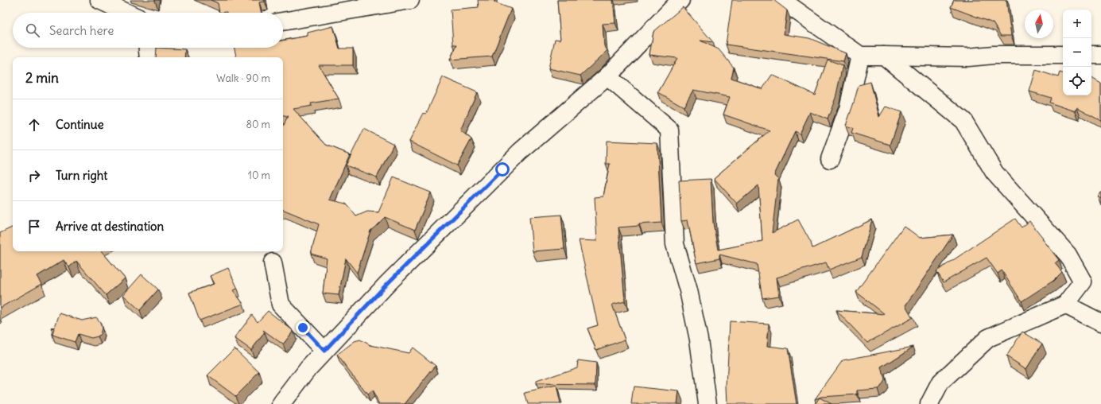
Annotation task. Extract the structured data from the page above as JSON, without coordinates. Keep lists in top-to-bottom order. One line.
{"north":"top","page":{"map_buttons":["+","−"],"search":"Search here","heading":["2 min","Walk · 90 m"],"list":[["Continue","80 m"],["Turn right","10 m"],"Arrive at destination"]}}
